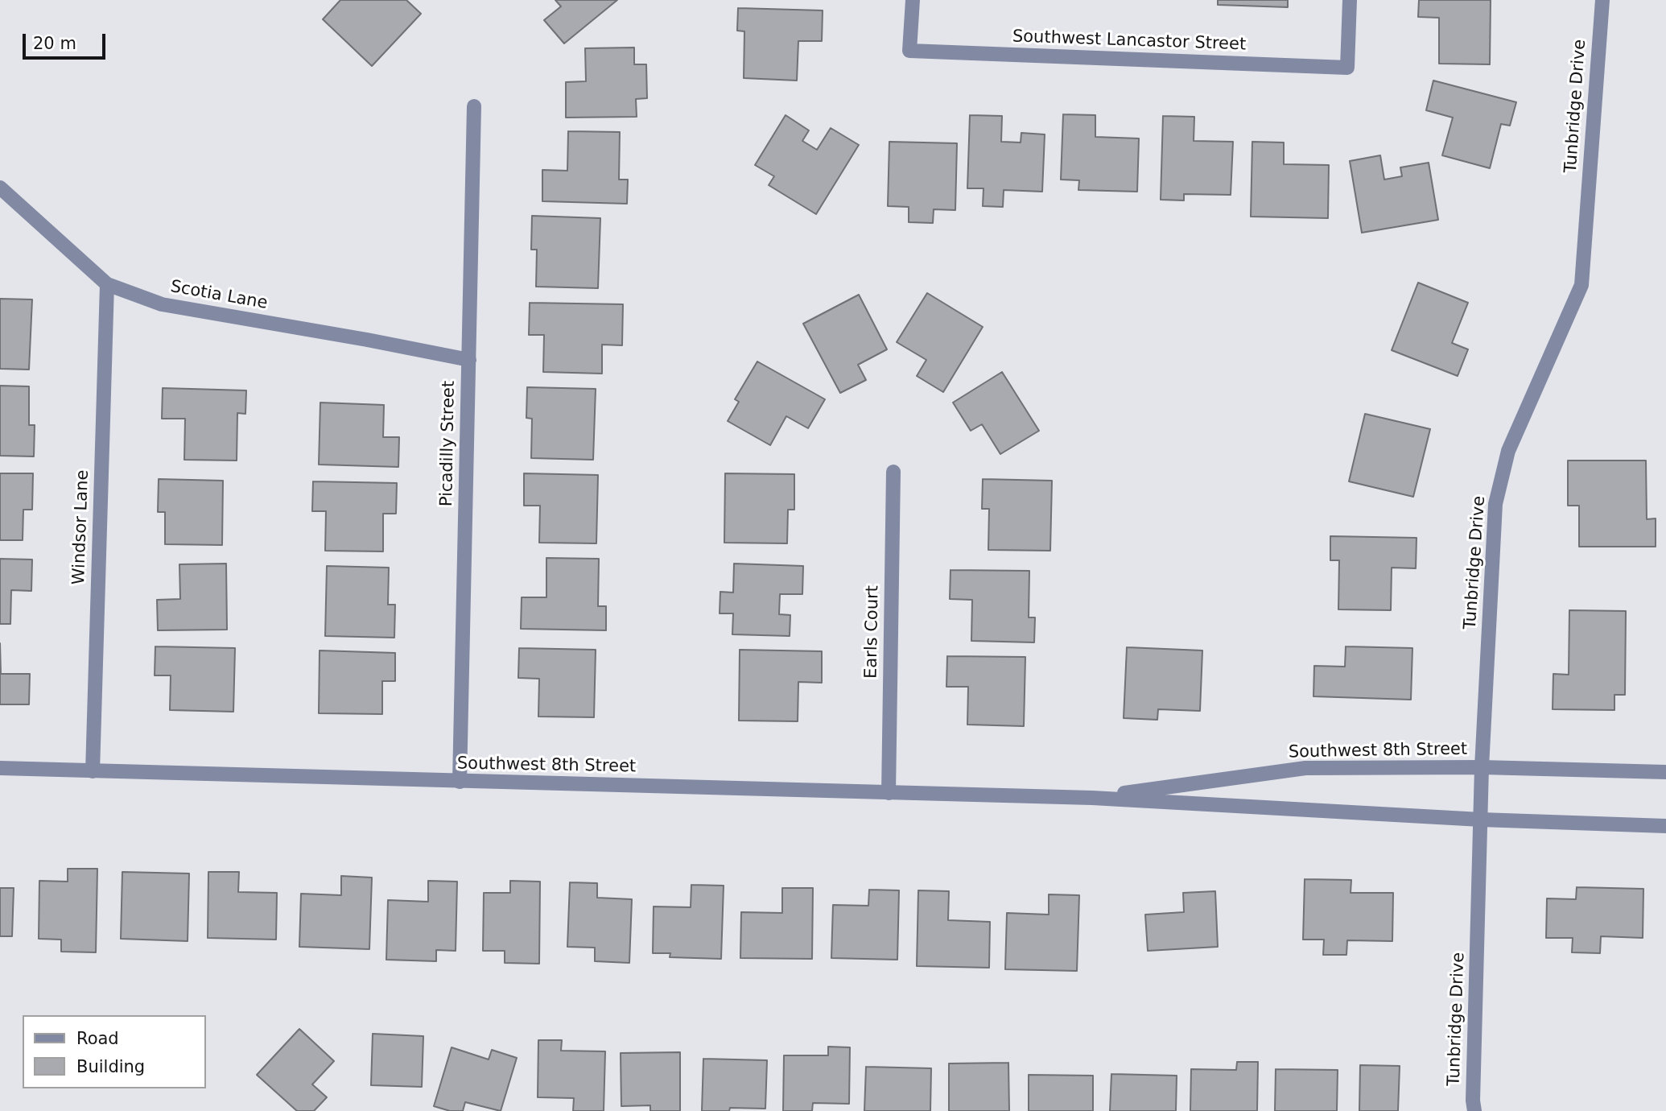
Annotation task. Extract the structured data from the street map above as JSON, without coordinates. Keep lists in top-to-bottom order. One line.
{"streets":{"street":["Southwest Lancastor Street","Tunbridge Drive","Scotia Lane","Picadilly Street","Windsor Lane","Earls Court","Southwest 8th Street"]},"crossings":[["Tunbridge Drive","Southwest 8th Street"],["Scotia Lane","Picadilly Street"],["Scotia Lane","Windsor Lane"],["Picadilly Street","Southwest 8th Street"],["Windsor Lane","Southwest 8th Street"],["Earls Court","Southwest 8th Street"]],"legend":["Road","Building"],"scale_bar":"20 m"}
